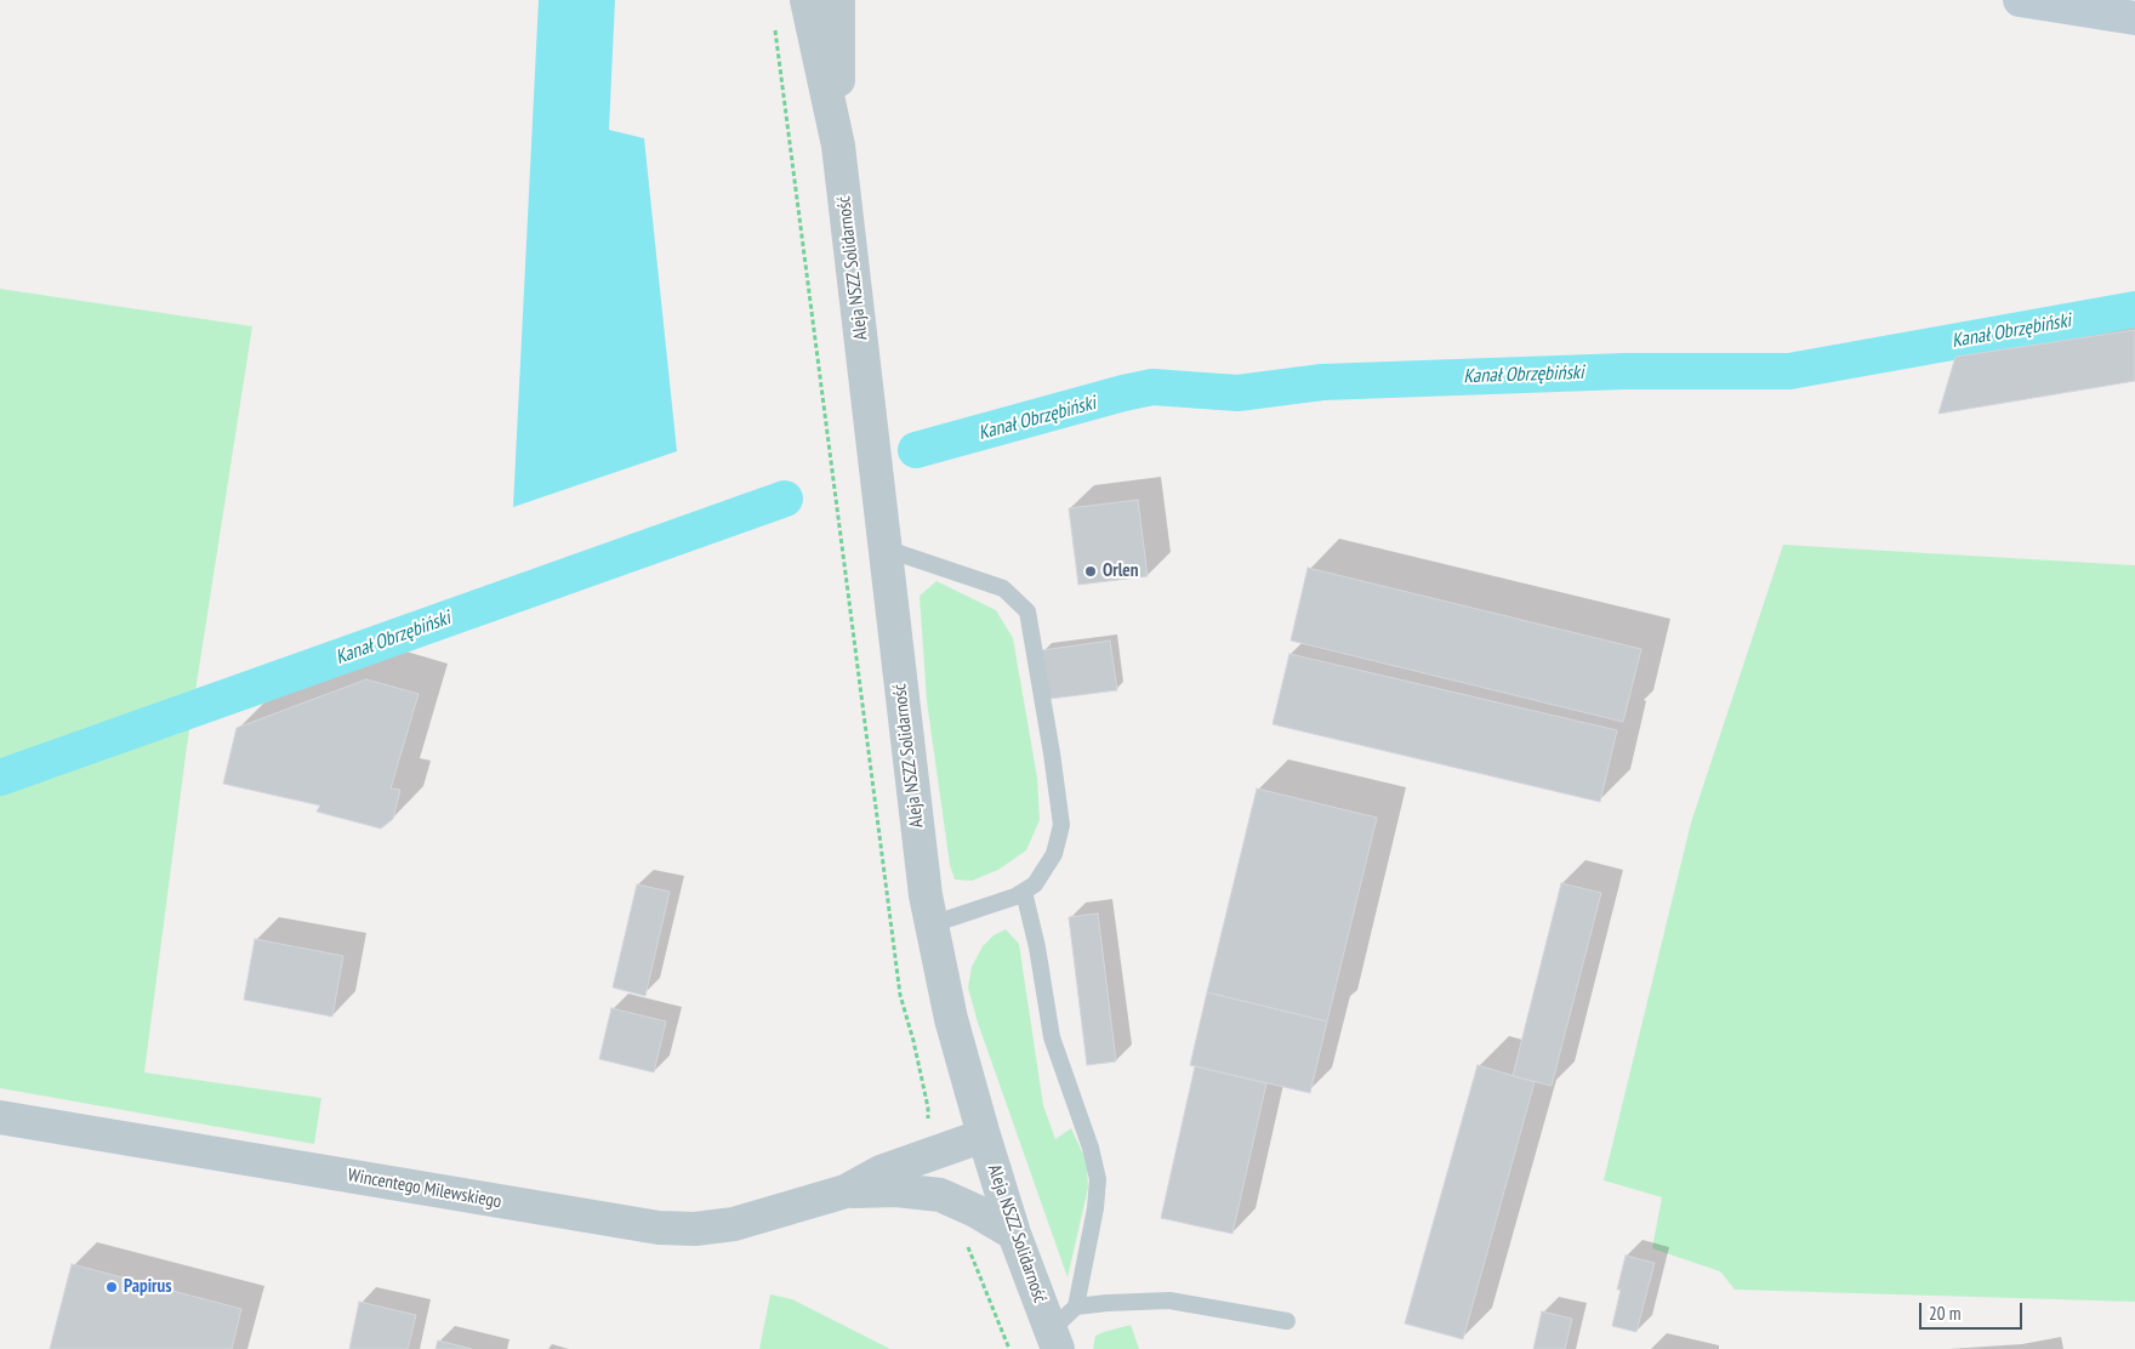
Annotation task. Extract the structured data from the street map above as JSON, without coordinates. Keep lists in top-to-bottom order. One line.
{"streets":{"street":["Aleja NSZZ Solidarność","Wincentego Milewskiego"]},"crossings":[["Aleja NSZZ Solidarność","Wincentego Milewskiego"]],"water":["Kanał Obrzębiński"],"places":["Orlen","Papirus"],"scale_bar":"20 m"}
